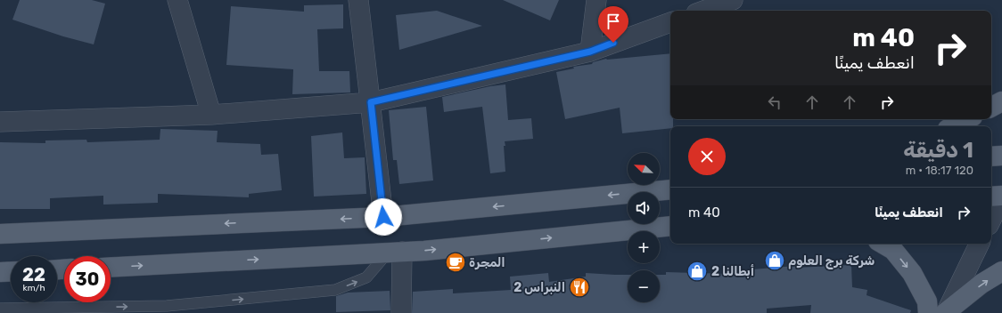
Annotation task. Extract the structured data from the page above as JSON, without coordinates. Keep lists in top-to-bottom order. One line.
{"places":{"shop":["شركة برج العلوم","أبطالنا 2"],"cafe":["المجرة"],"restaurant":["النبراس 2"]},"north":"top left","page":{"turn":["40 m","انعطف يمينًا"],"heading":["1 دقيقة","120 m · 18:17"],"map_buttons":["+","−"],"list":[{"name":"انعطف يمينًا","value":"40 m"}],"speed":"22 km/h","limit":"30"}}
